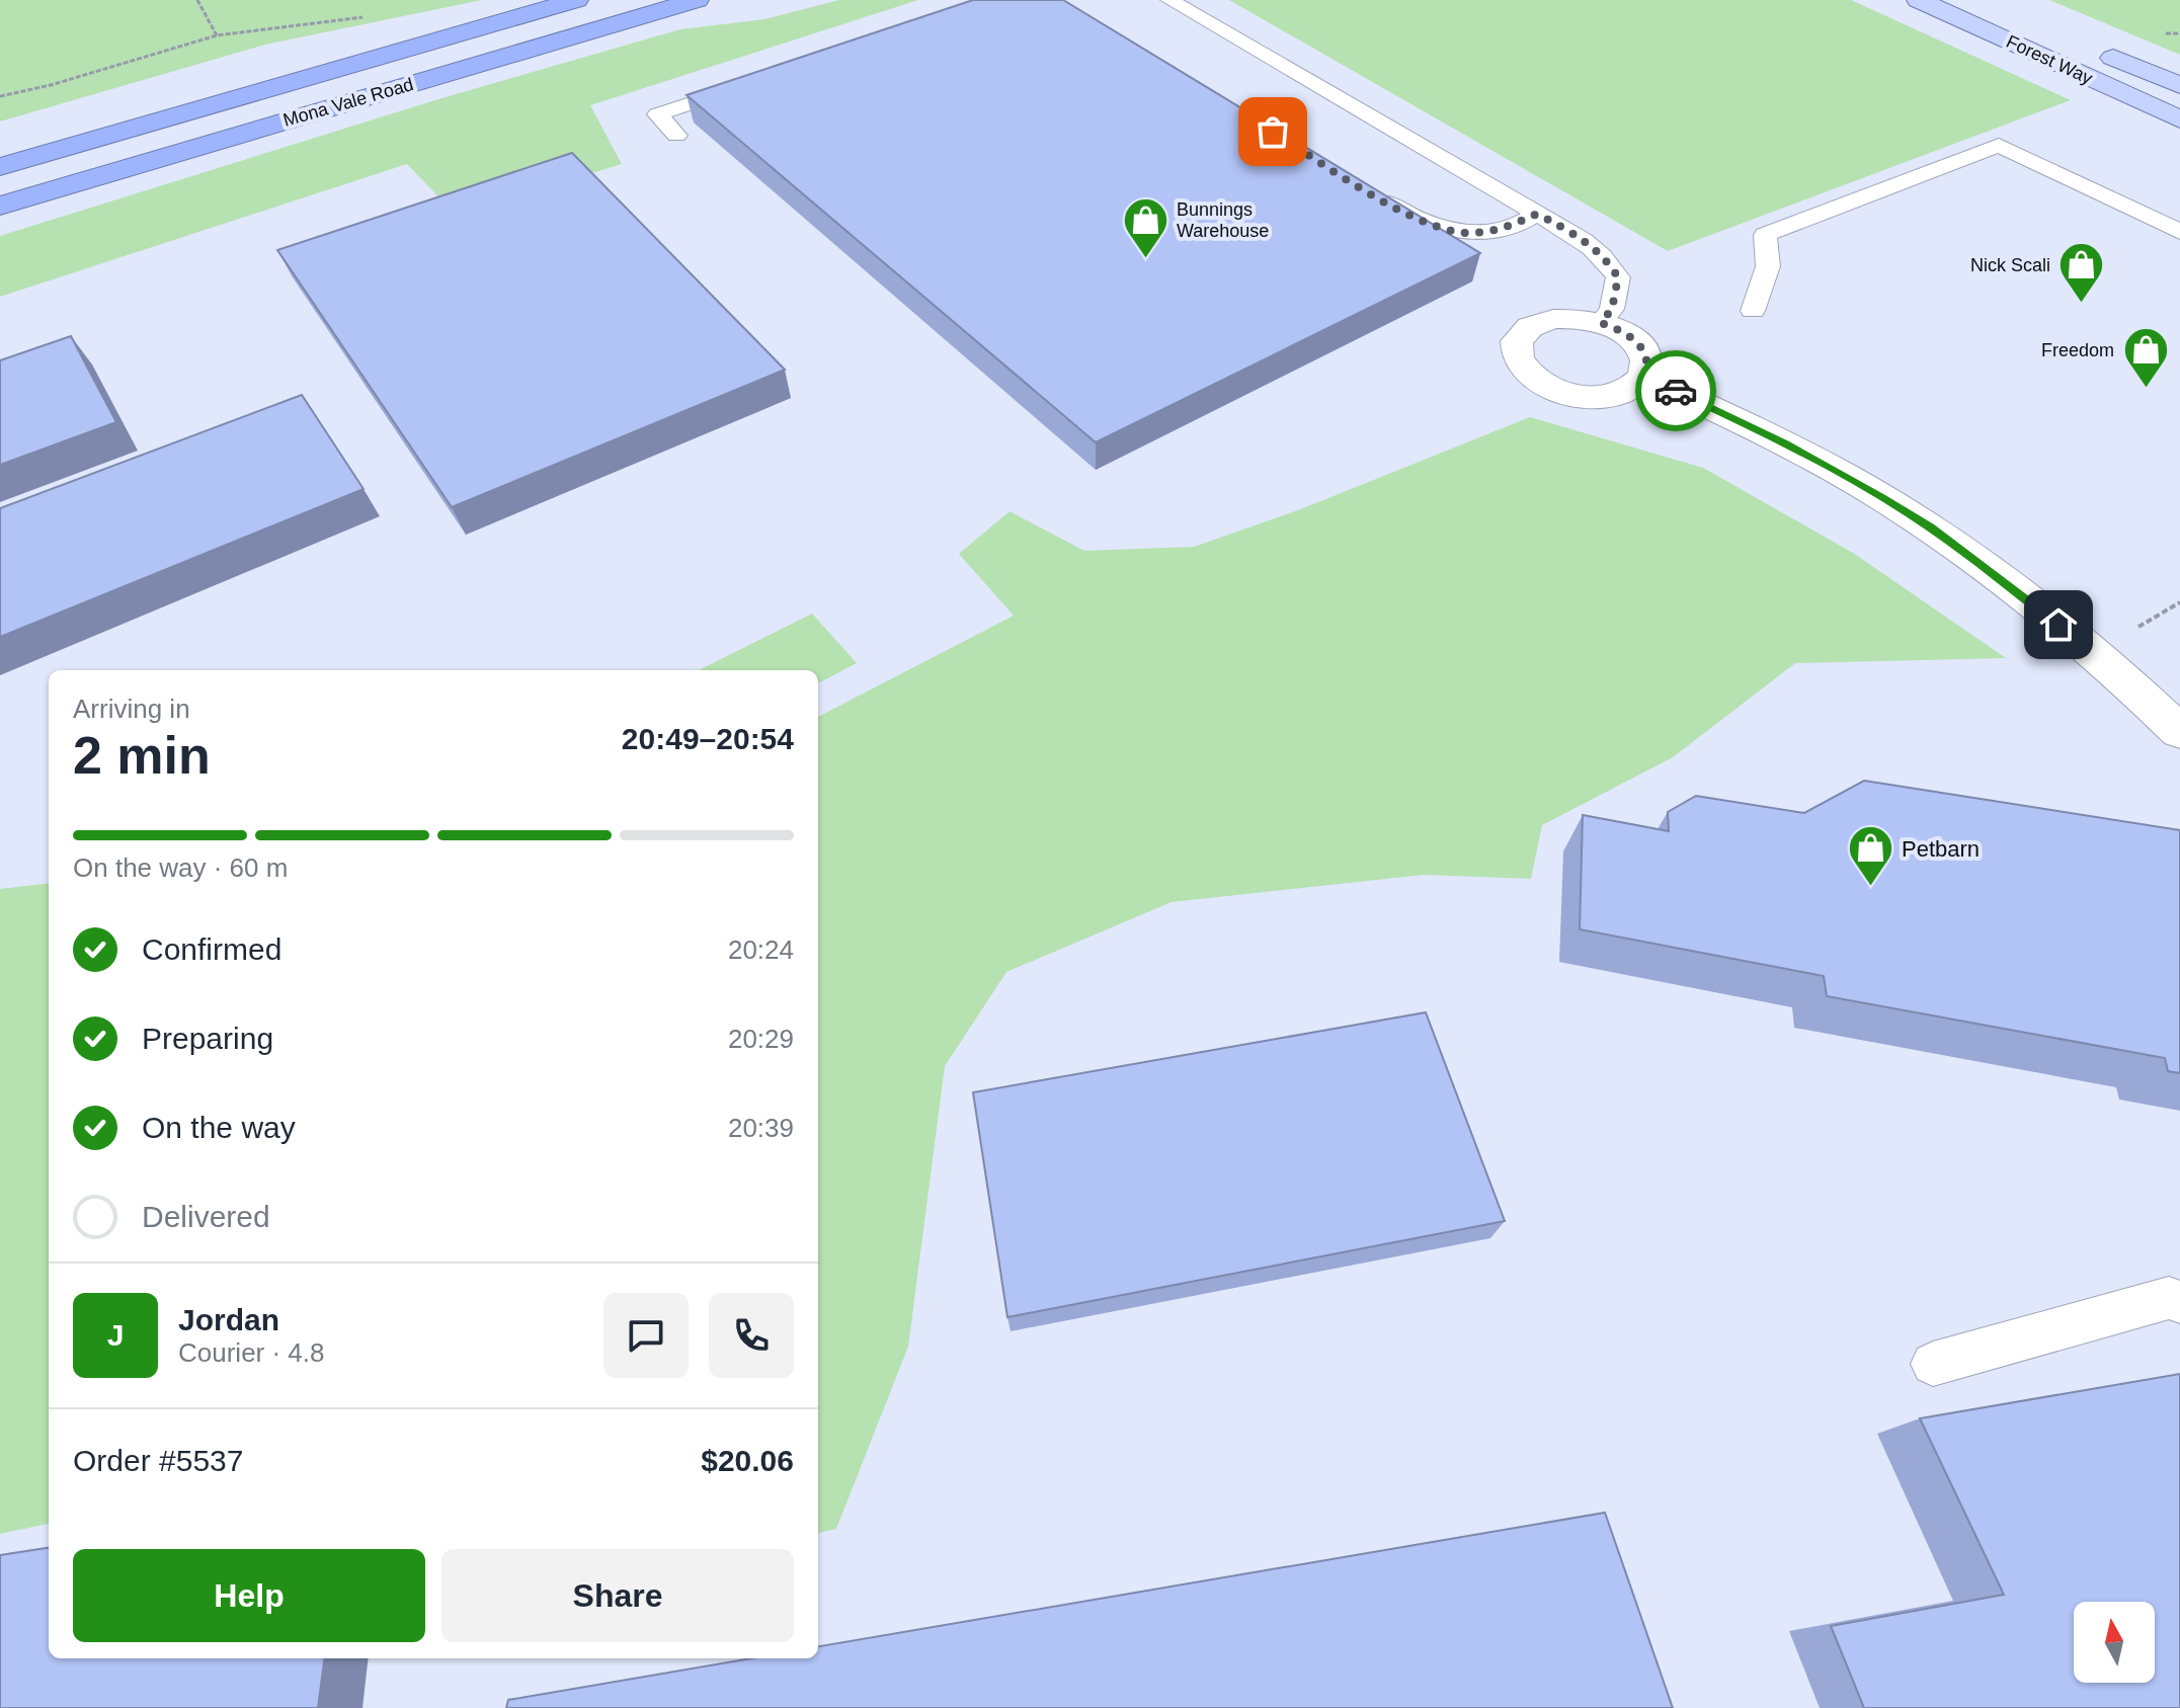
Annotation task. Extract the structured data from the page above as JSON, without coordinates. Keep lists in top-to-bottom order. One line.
{"streets":{"highway":["Mona Vale Road"],"main road":["Forest Way"]},"places":{"shop":["Bunnings Warehouse","Nick Scali","Freedom","Petbarn"]},"north":"top","page":{"heading":["2 min","Arriving in","20:49–20:54"],"panel":["Jordan","Courier · 4.8","Order #5537","$20.06"],"bar":"On the way · 60 m","list":[["Confirmed","20:24"],["Preparing","20:29"],["On the way","20:39"],"Delivered"],"round":"J","buttons":["Help","Share"]}}
